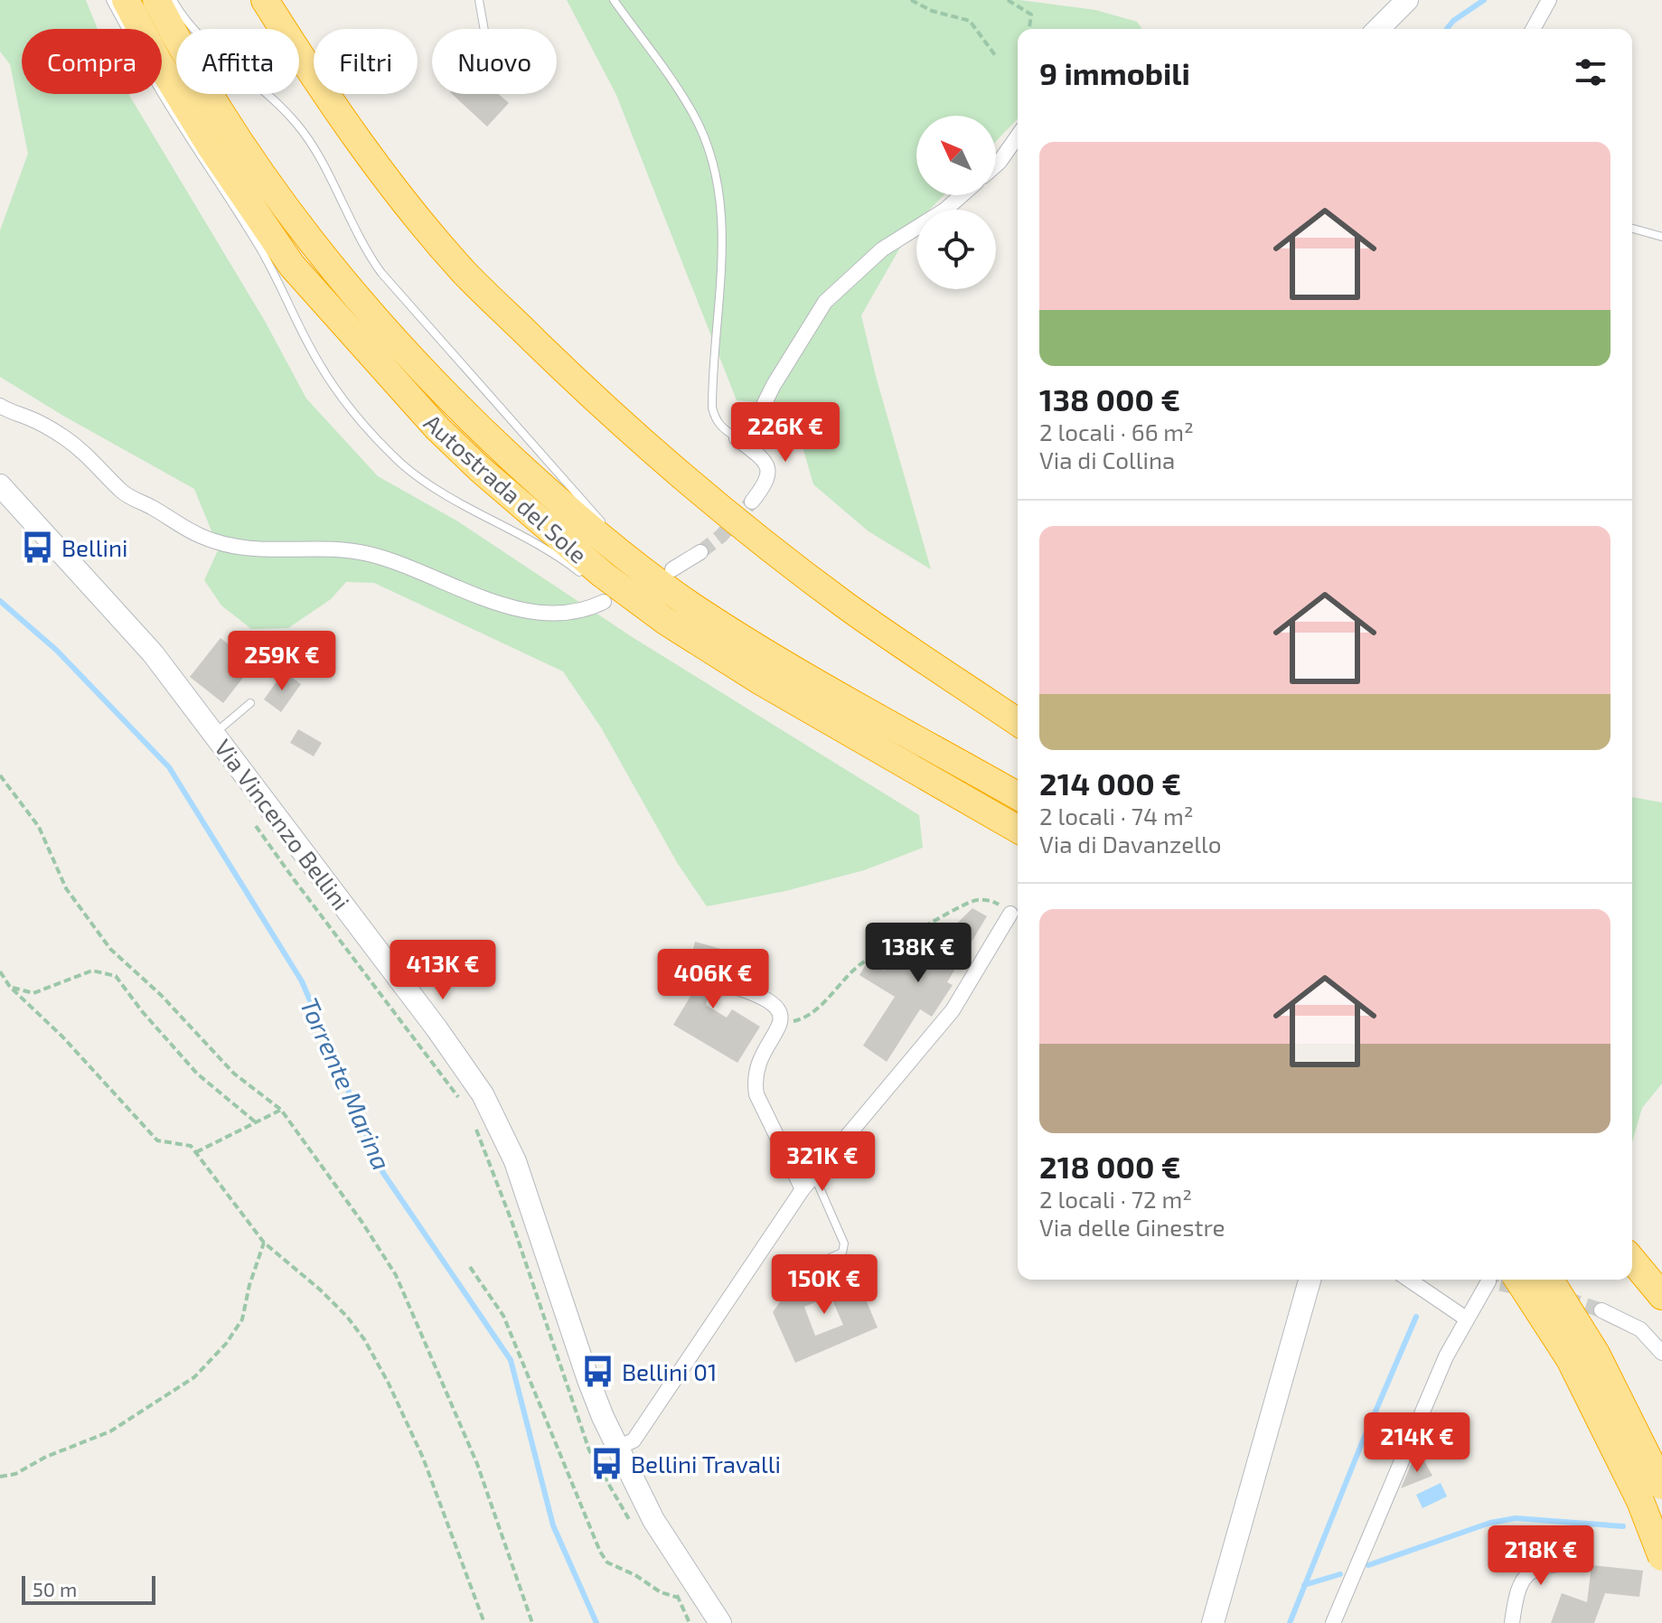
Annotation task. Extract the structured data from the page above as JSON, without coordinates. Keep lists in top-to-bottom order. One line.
{"streets":{"highway":["Autostrada del Sole"],"main road":["Via Vincenzo Bellini"]},"water":["Torrente Marina"],"places":{"bus stop":["Bellini","Bellini 01","Bellini Travalli"]},"scale_bar":"50 m","north":"top left","page":{"chip":["Compra","Affitta","Filtri","Nuovo"],"heading":"9 immobili","list":[{"name":"138 000 €","note":"2 locali · 66 m² · Via di Collina"},{"name":"214 000 €","note":"2 locali · 74 m² · Via di Davanzello"},{"name":"218 000 €","note":"2 locali · 72 m² · Via delle Ginestre"}],"price":["226K €","259K €","138K €","413K €","406K €","321K €","150K €","214K €","218K €"],"scale":"50 m"}}
